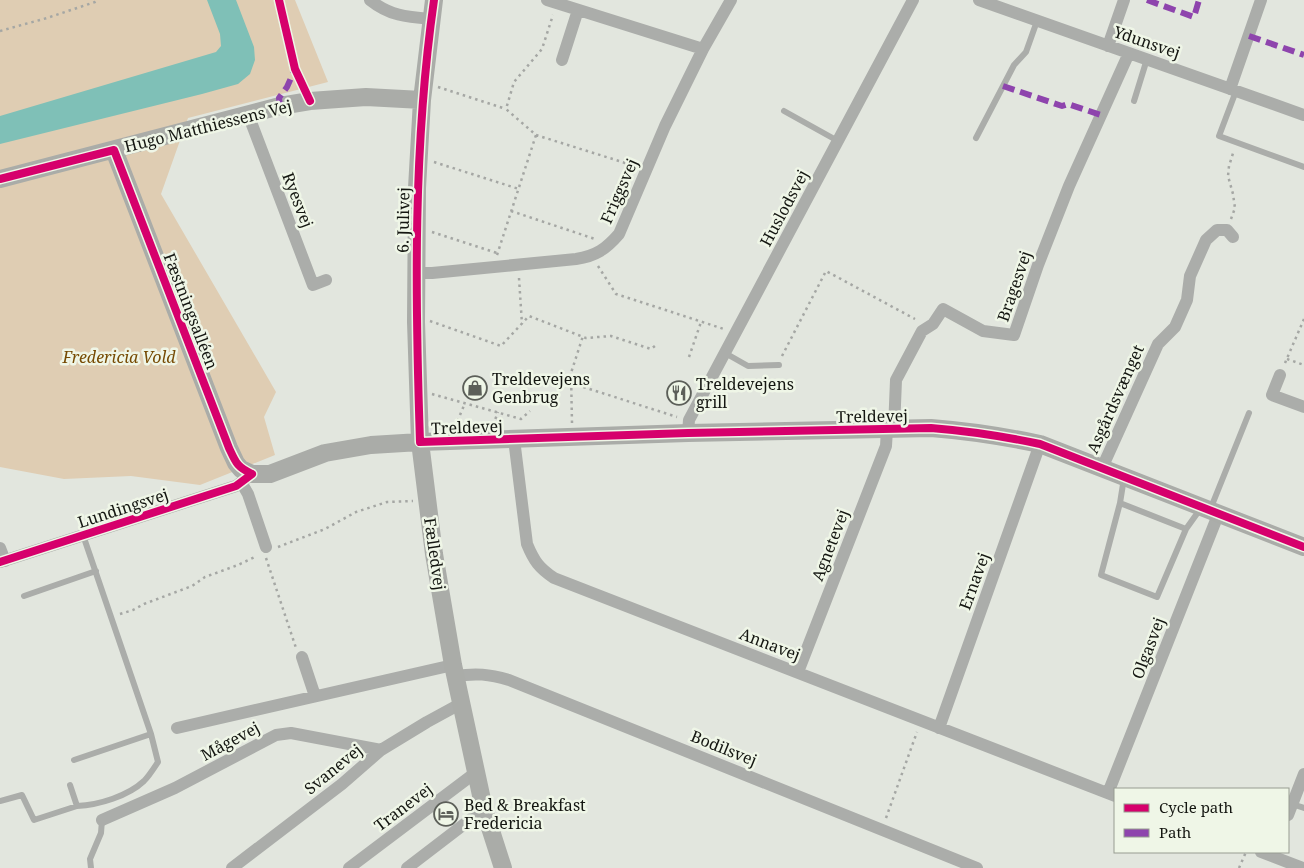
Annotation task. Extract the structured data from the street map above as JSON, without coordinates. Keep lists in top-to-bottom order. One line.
{"streets":{"street":["Ydunsvej","Hugo Matthiessens Vej","Friggsvej","Ryesvej","Huslodsvej","6. Julivej","Bragesvej","Fæstningsalléen","Asgårdsvænget","Treldevej","Lundingsvej","Agnetevej","Fælledvej","Ernavej","Annavej","Olgasvej","Mågevej","Bodilsvej","Svanevej","Tranevej"]},"crossings":[["Ydunsvej","Bragesvej"],["Hugo Matthiessens Vej","Ryesvej"],["Hugo Matthiessens Vej","6. Julivej"],["Hugo Matthiessens Vej","Fæstningsalléen"],["Friggsvej","6. Julivej"],["Huslodsvej","Treldevej"],["6. Julivej","Treldevej"],["6. Julivej","Lundingsvej"],["6. Julivej","Fælledvej"],["Bragesvej","Treldevej"],["Bragesvej","Agnetevej"],["Fæstningsalléen","Lundingsvej"],["Asgårdsvænget","Treldevej"],["Treldevej","Lundingsvej"],["Treldevej","Agnetevej"],["Treldevej","Fælledvej"],["Treldevej","Ernavej"],["Treldevej","Annavej"],["Treldevej","Olgasvej"],["Lundingsvej","Fælledvej"],["Agnetevej","Annavej"],["Fælledvej","Bodilsvej"],["Fælledvej","Svanevej"],["Fælledvej","Tranevej"],["Ernavej","Annavej"],["Mågevej","Svanevej"]],"parks":["Fredericia Vold"],"places":{"shop":["Treldevejens Genbrug"],"restaurant":["Treldevejens grill"],"hotel":["Bed & Breakfast Fredericia"]},"legend":["Cycle path","Path"]}
